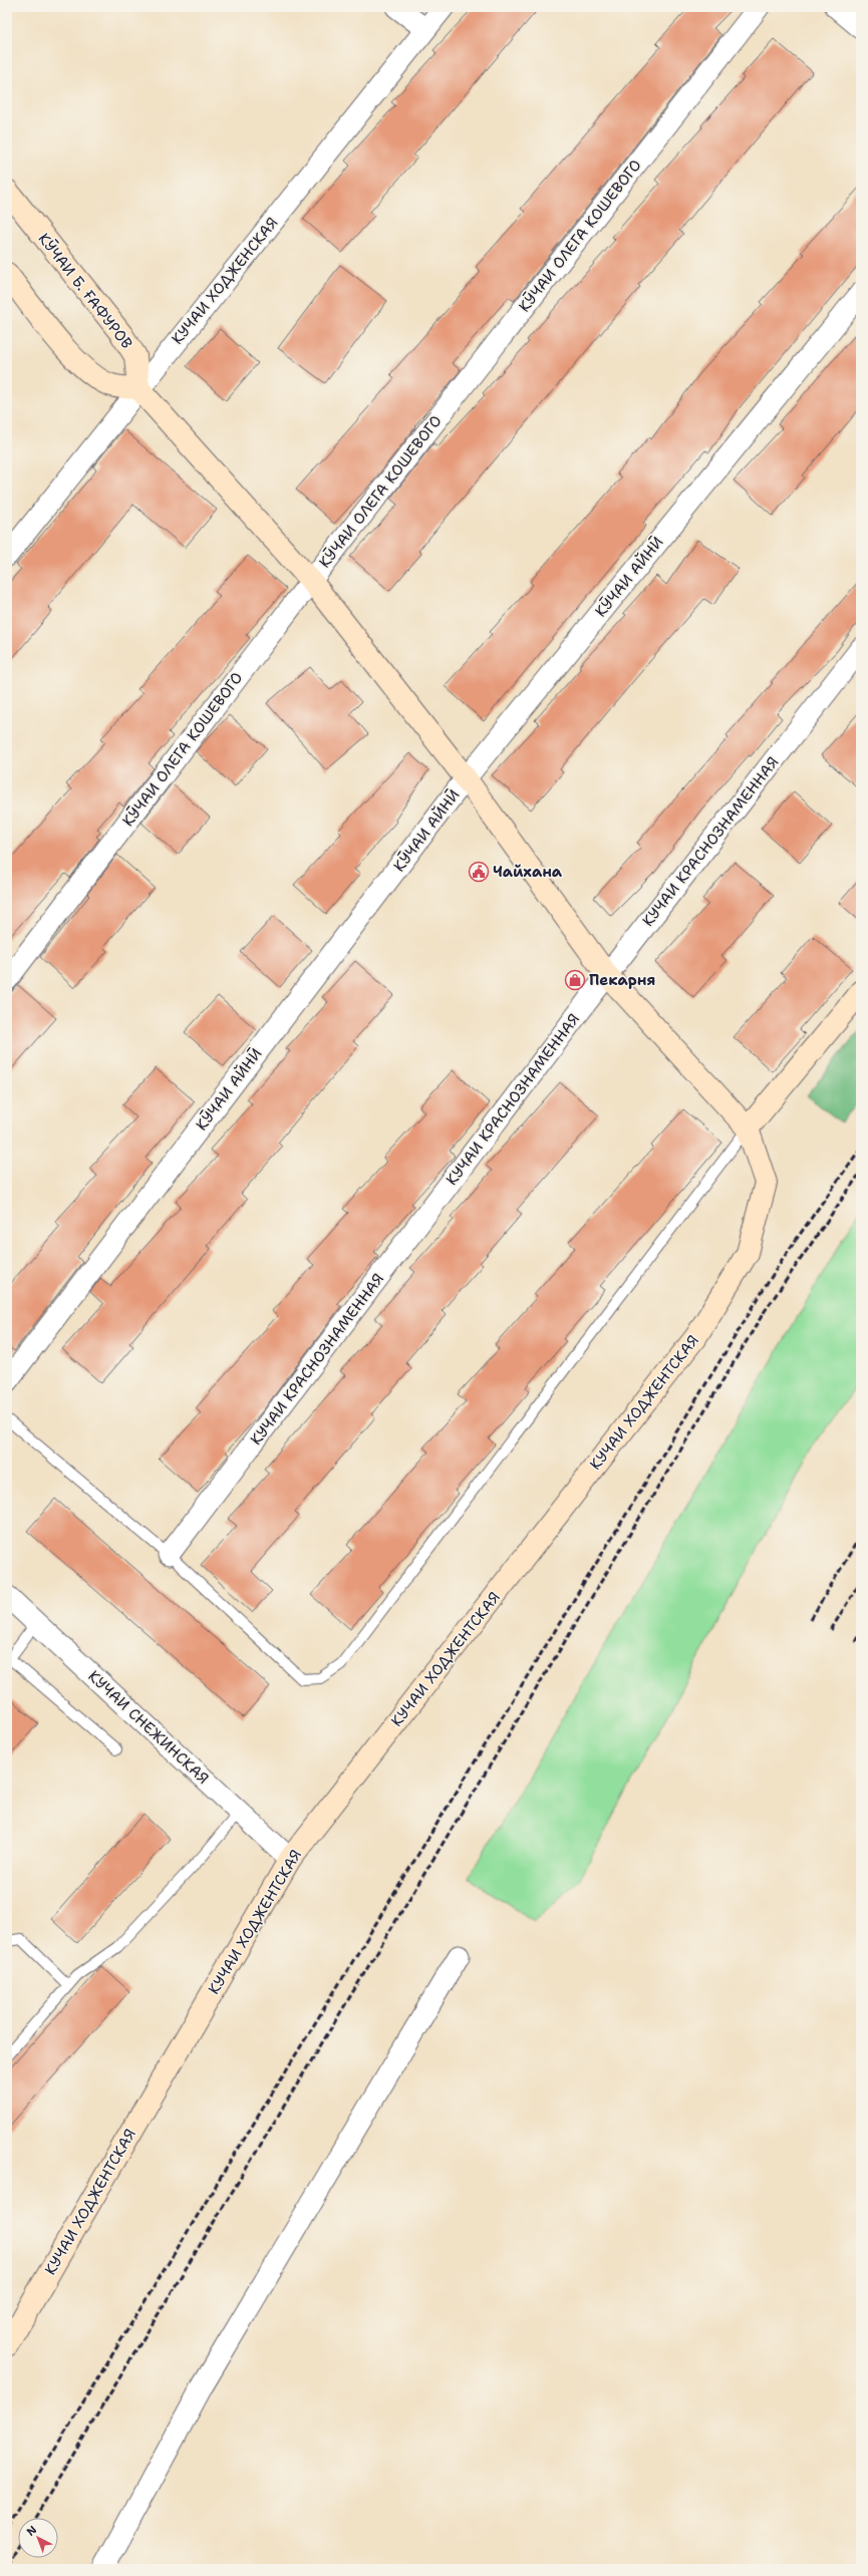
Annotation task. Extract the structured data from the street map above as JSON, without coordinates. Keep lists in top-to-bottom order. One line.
{"streets":{"main road":["КӮЧАИ Б. ҒАФУРОВ","КУЧАИ ХОДЖЕНТСКАЯ"],"street":["КӮЧАИ ОЛЕГА КОШЕВОГО","КУЧАИ ХОДЖЕНСКАЯ","КӮЧАИ АЙНӢ","КУЧАИ КРАСНОЗНАМЕННАЯ","КУЧАИ СНЕЖИНСКАЯ"]},"crossings":[["КУЧАИ ХОДЖЕНСКАЯ","КӮЧАИ Б. ҒАФУРОВ"],["КУЧАИ ХОДЖЕНТСКАЯ","КУЧАИ СНЕЖИНСКАЯ"]],"places":{"public building":["Чайхана"],"shop":["Пекарня"]},"north":"top left"}
